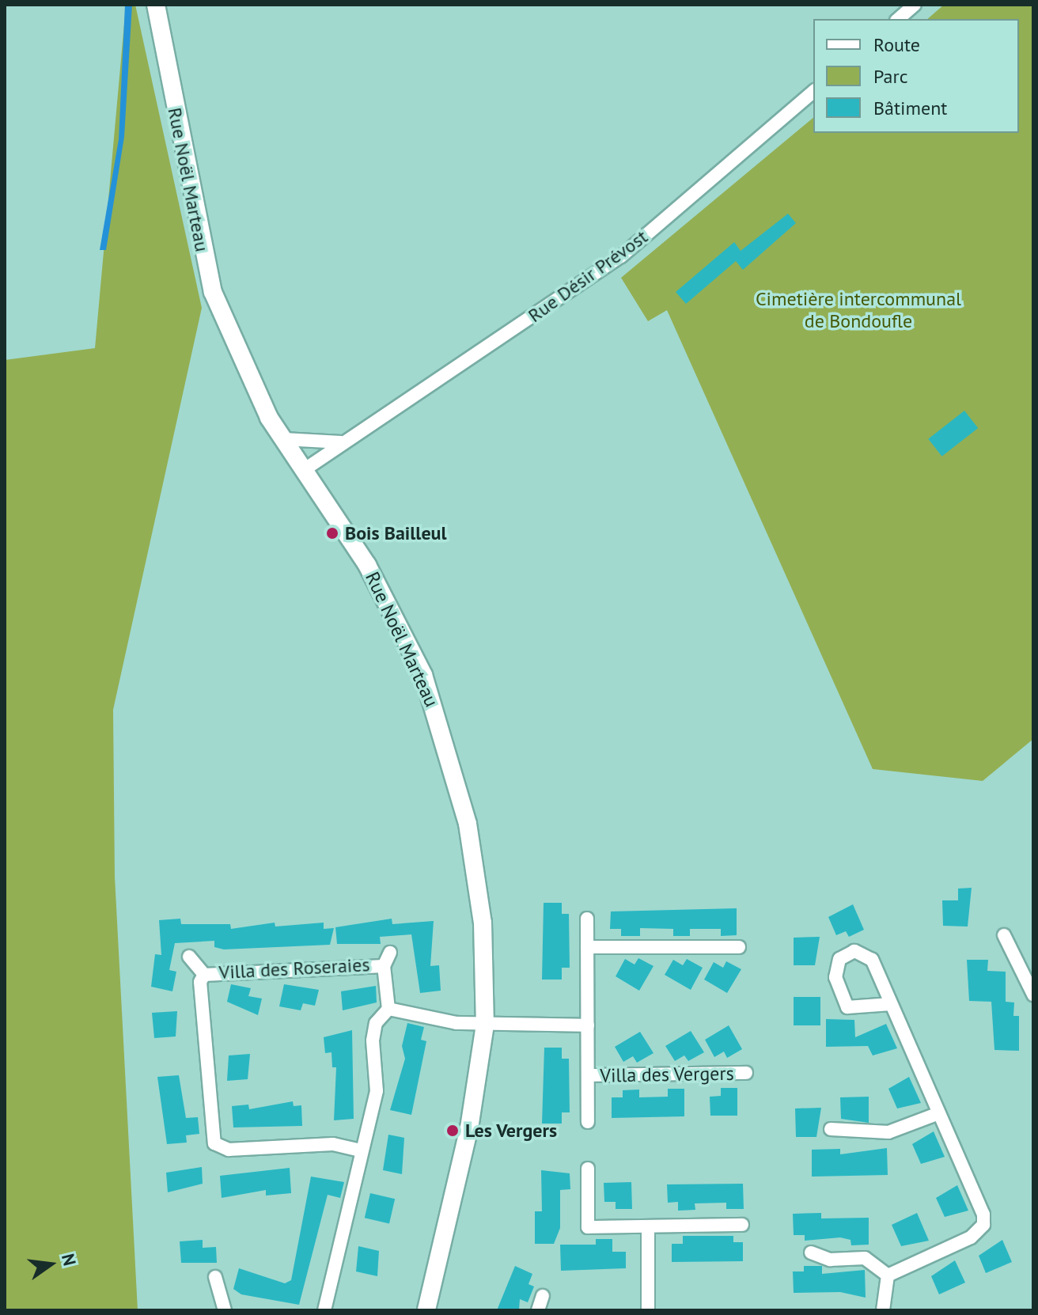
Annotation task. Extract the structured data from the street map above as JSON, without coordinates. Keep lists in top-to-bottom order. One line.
{"streets":{"street":["Rue Noël Marteau","Rue Désir Prévost","Villa des Roseraies","Villa des Vergers"]},"crossings":[["Rue Noël Marteau","Rue Désir Prévost"]],"parks":["Cimetière intercommunal de Bondoufle"],"places":["Bois Bailleul","Les Vergers"],"legend":["Route","Parc","Bâtiment"],"north":"right"}
